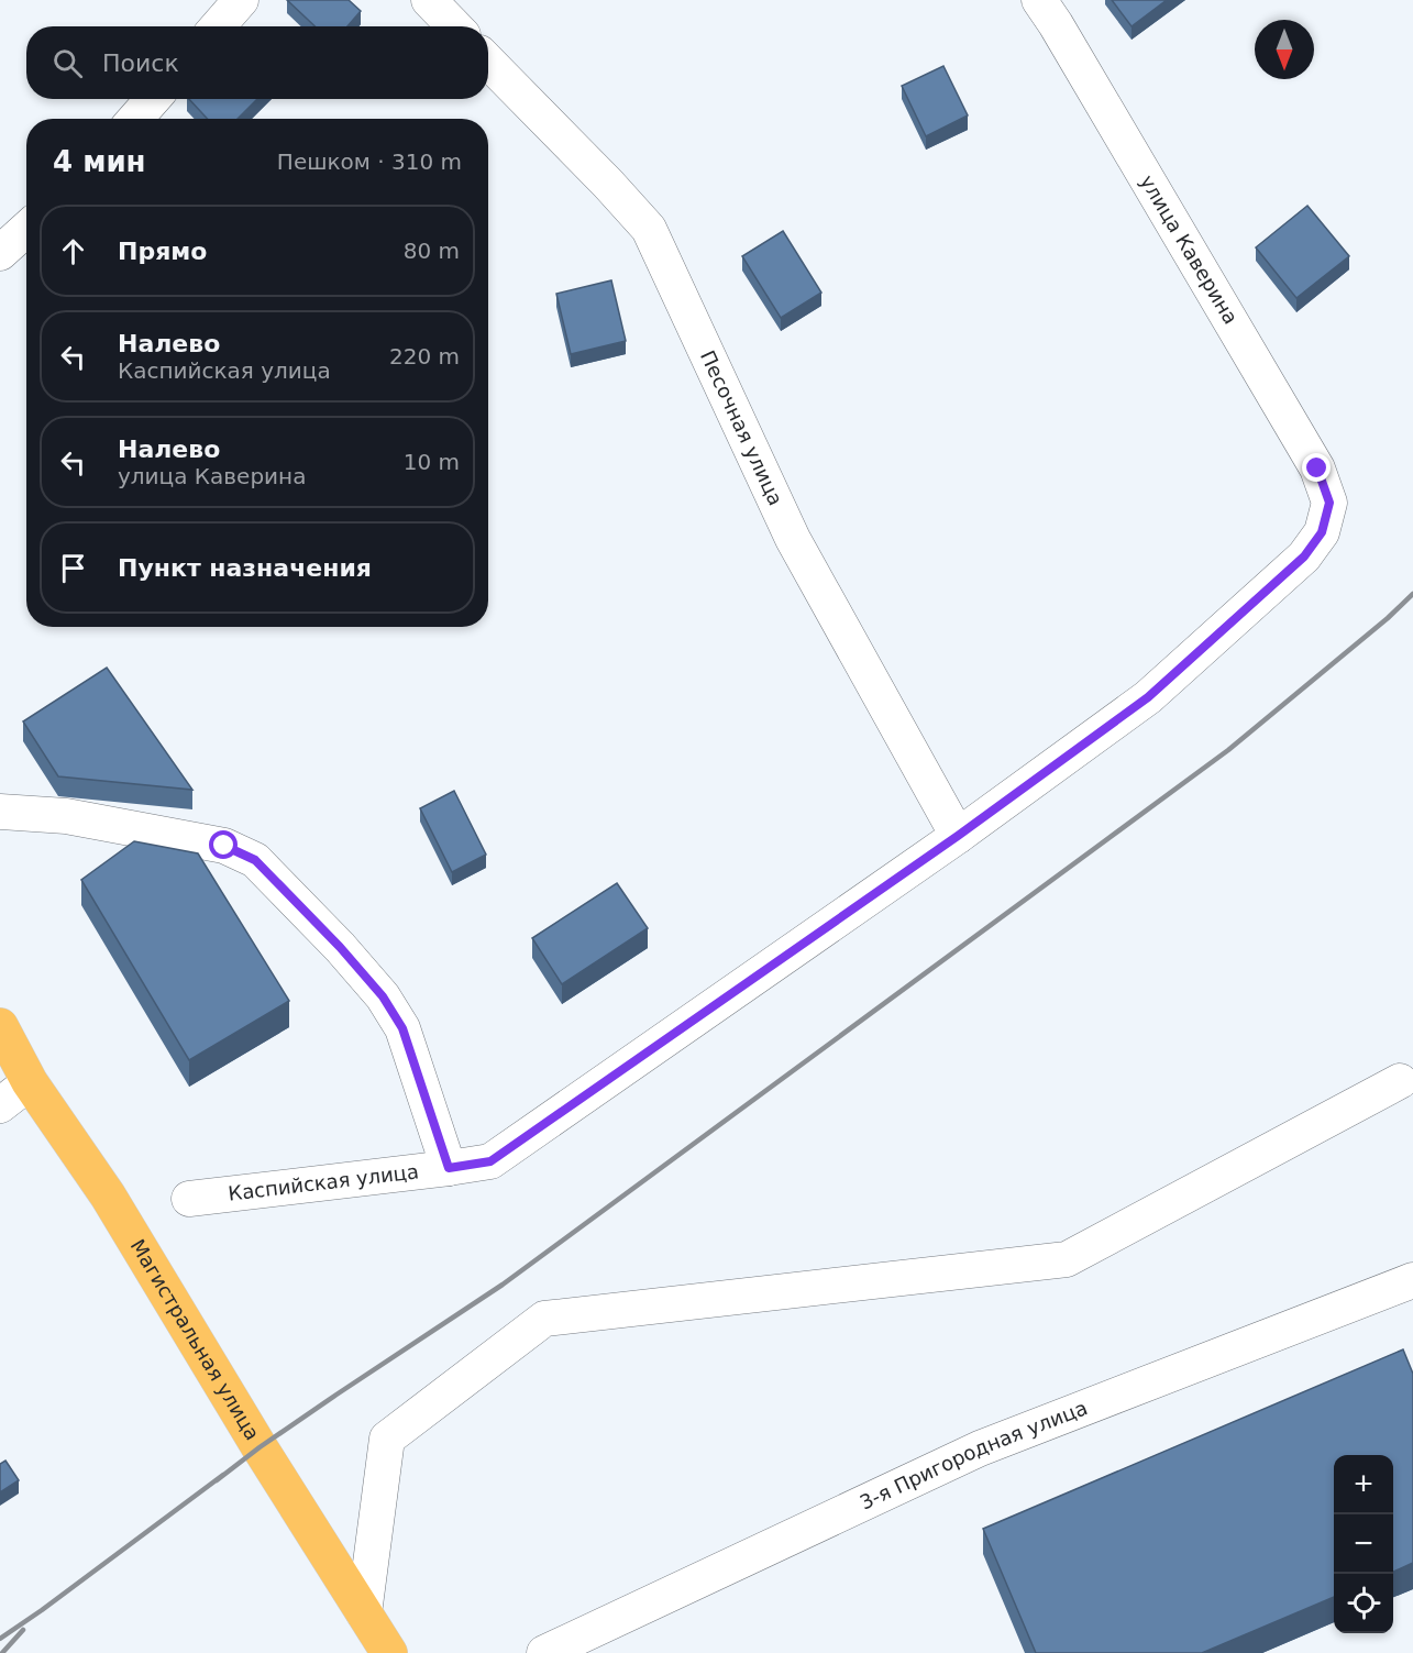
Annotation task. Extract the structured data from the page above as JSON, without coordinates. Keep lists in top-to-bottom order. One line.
{"streets":{"highway":["Магистральная улица"],"street":["улица Каверина","Песочная улица","Каспийская улица","3-я Пригородная улица"]},"crossings":[["улица Каверина","Каспийская улица"],["Песочная улица","Каспийская улица"]],"north":"bottom","page":{"search":"Поиск","heading":["4 мин","Пешком · 310 m"],"list":[["Прямо","80 m"],["Налево","Каспийская улица","220 m"],["Налево","улица Каверина","10 m"],"Пункт назначения"],"map_buttons":["+","−"]}}
